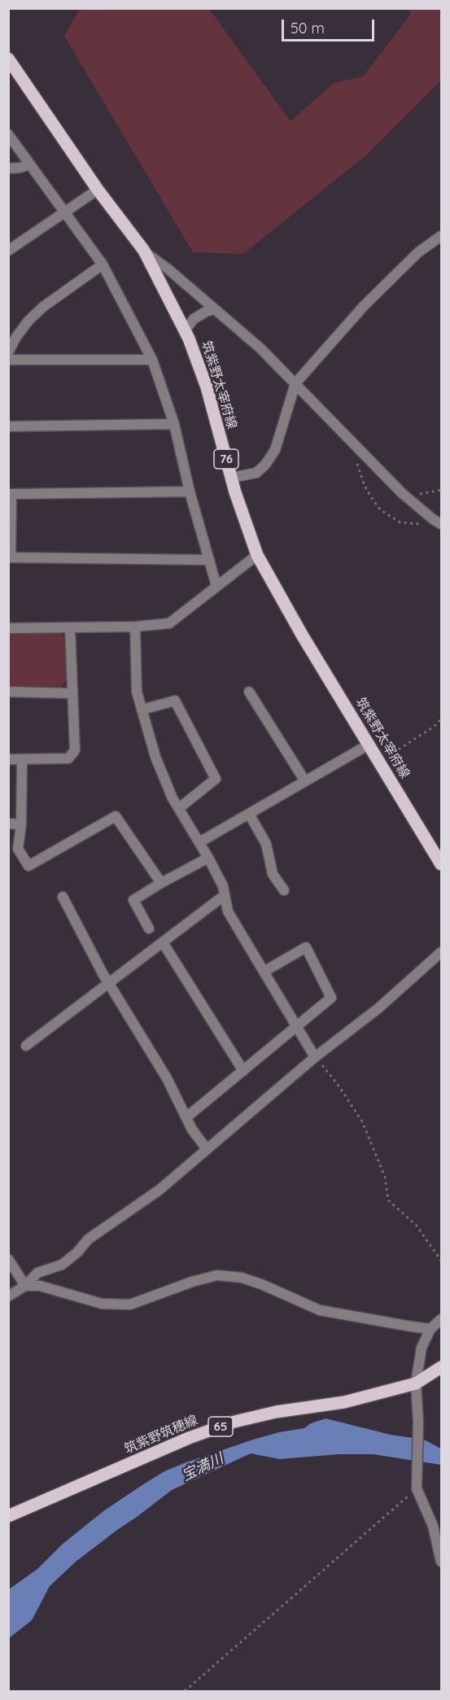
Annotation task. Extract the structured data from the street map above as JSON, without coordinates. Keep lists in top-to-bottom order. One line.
{"streets":{"main road":["筑紫野太宰府線","76","65","筑紫野筑穂線"]},"water":["宝満川"],"scale_bar":"50 m"}
